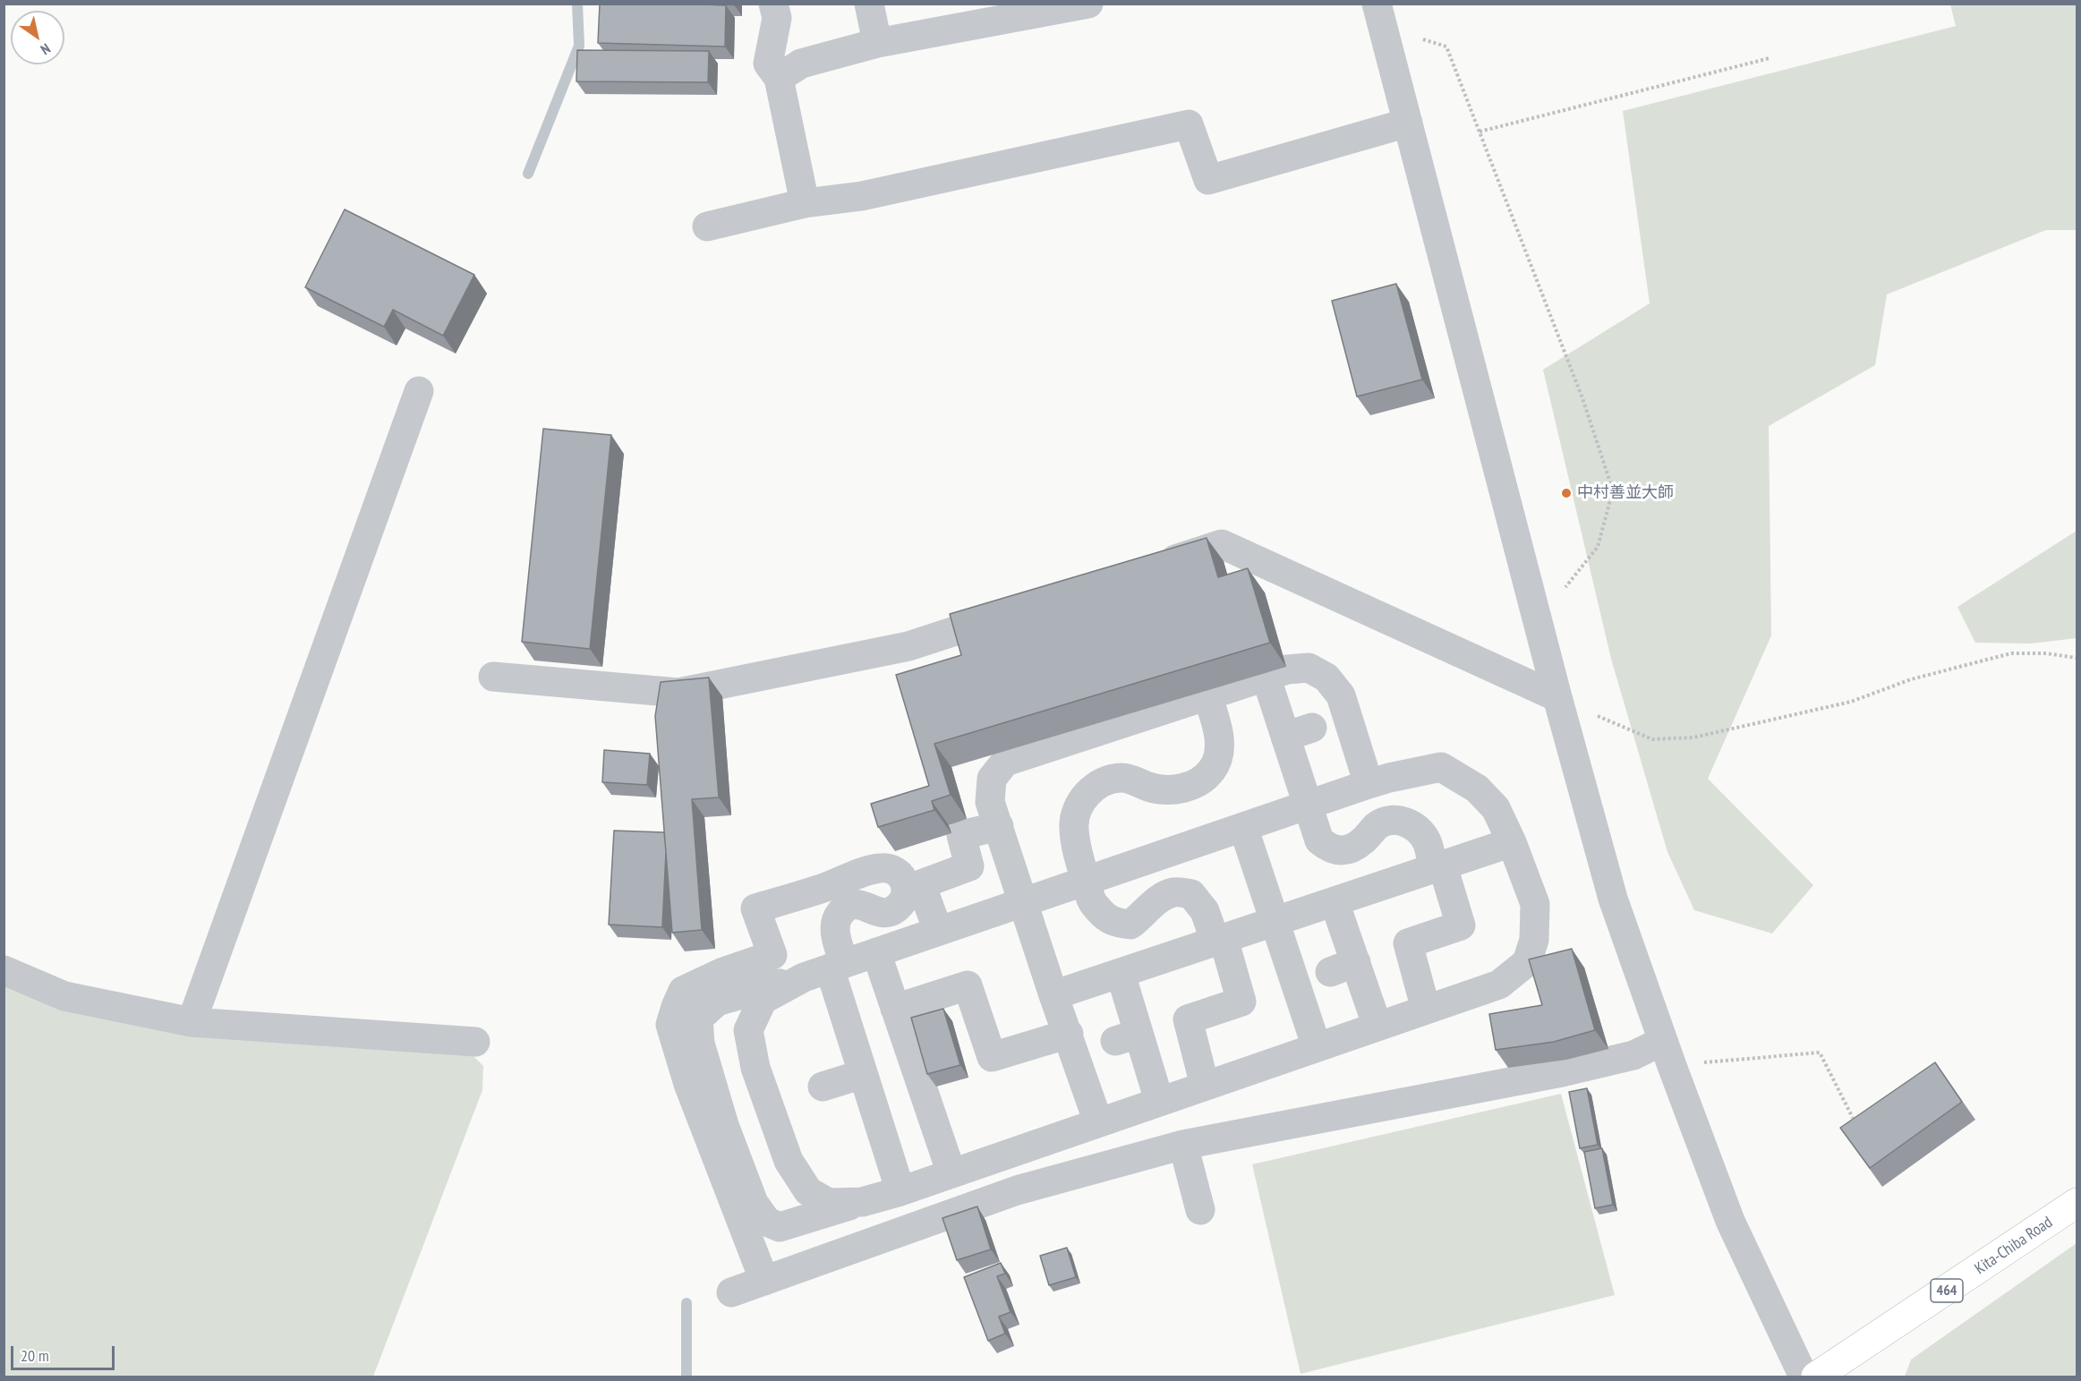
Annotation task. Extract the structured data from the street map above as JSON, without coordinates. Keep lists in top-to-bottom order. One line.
{"streets":{"highway":["Kita-Chiba Road","464"]},"places":["中村善並大師"],"scale_bar":"20 m","north":"bottom right"}
